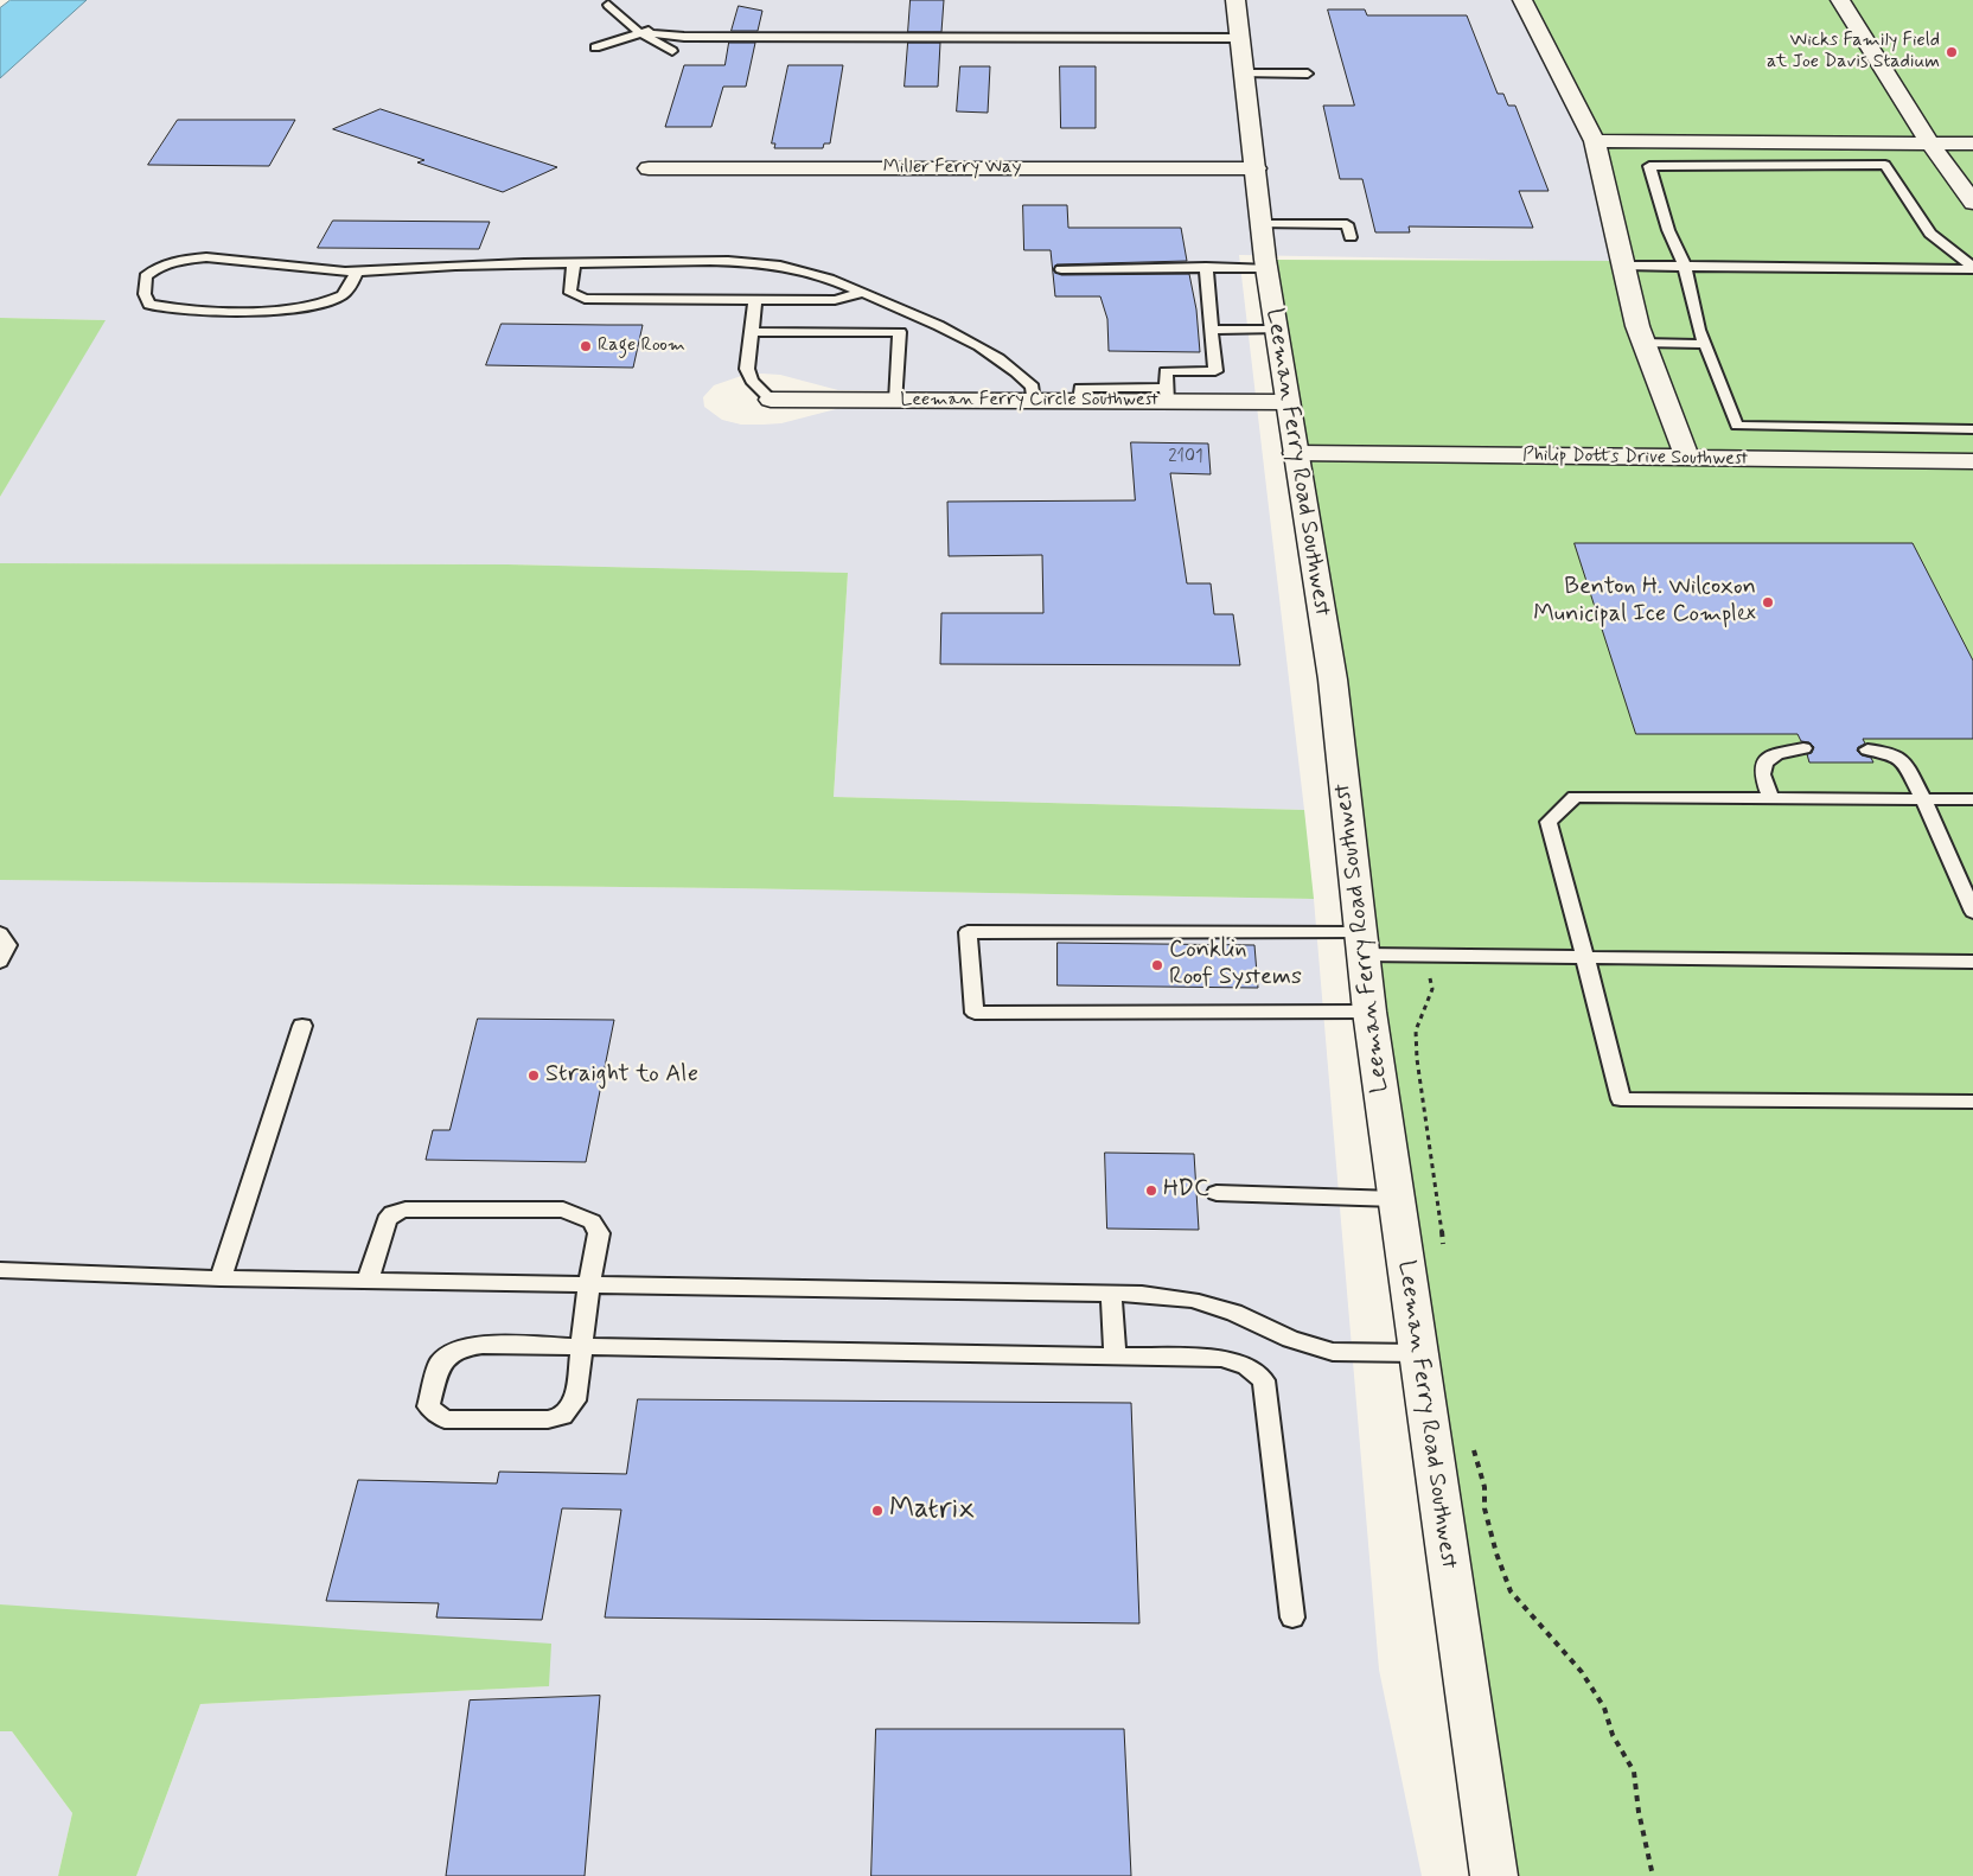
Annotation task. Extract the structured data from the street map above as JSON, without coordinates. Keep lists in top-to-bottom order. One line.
{"streets":{"street":["Miller Ferry Way","Leeman Ferry Circle Southwest","Philip Dotts Drive Southwest","Leeman Ferry Road Southwest"]},"crossings":[["Miller Ferry Way","Leeman Ferry Road Southwest"],["Leeman Ferry Circle Southwest","Leeman Ferry Road Southwest"],["Philip Dotts Drive Southwest","Leeman Ferry Road Southwest"]],"places":["Wicks Family Field at Joe Davis Stadium","Rage Room","Benton H. Wilcoxon Municipal Ice Complex","Conklin Roof Systems","Straight to Ale","HDC","Matrix"],"house_numbers":["2101"]}
